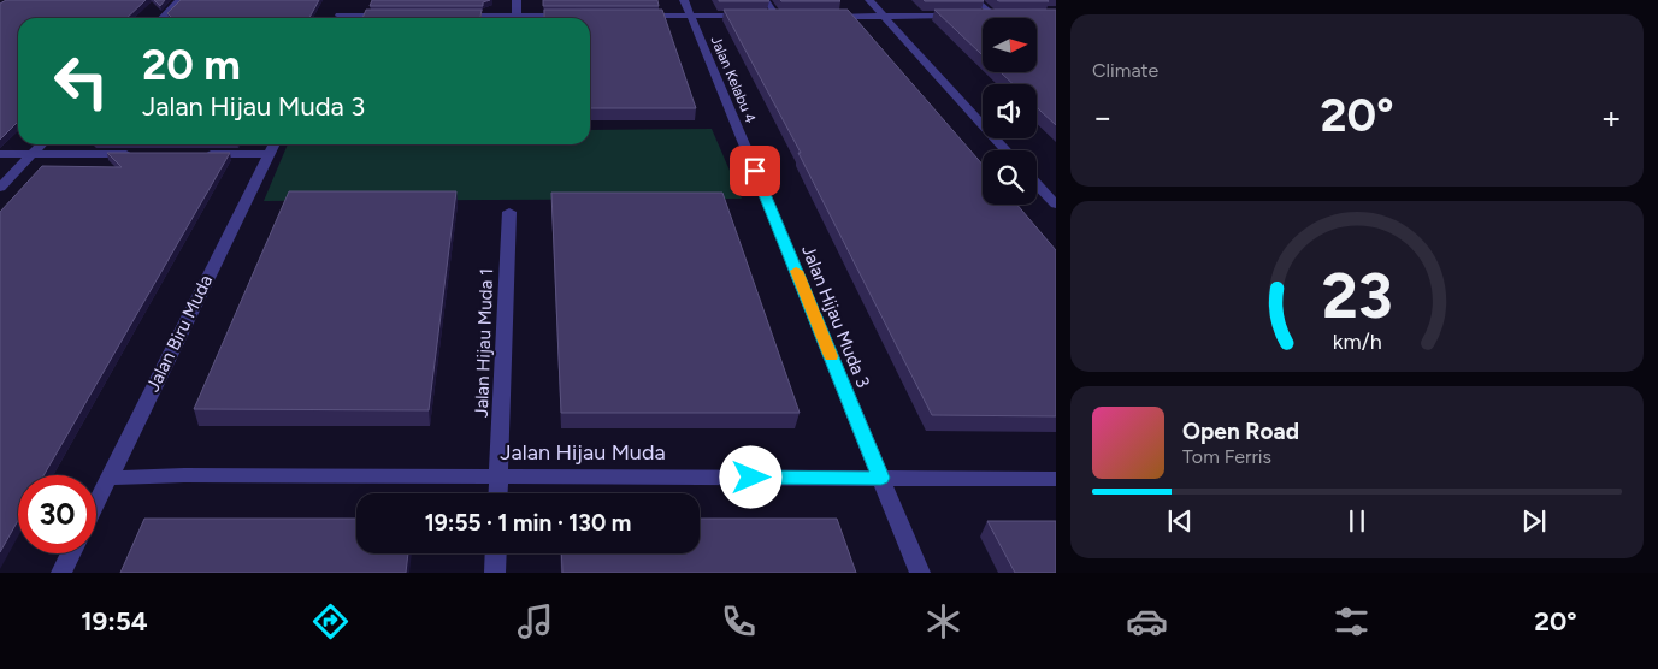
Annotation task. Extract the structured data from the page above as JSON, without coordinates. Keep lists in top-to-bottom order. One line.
{"streets":{"street":["Jalan Kelabu 4","Jalan Hijau Muda 3","Jalan Biru Muda","Jalan Hijau Muda 1","Jalan Hijau Muda"]},"crossings":[["Jalan Hijau Muda 3","Jalan Hijau Muda"],["Jalan Biru Muda","Jalan Hijau Muda"],["Jalan Hijau Muda 1","Jalan Hijau Muda"]],"north":"right","page":{"tile":"Climate","turn":["20 m","Jalan Hijau Muda 3"],"heat":["−","20°","+"],"song":["Open Road","Tom Ferris"],"limit":"30","trip":"19:55 · 1 min · 130 m","tabs":["19:54","20°"],"gauge":["23","km/h"]}}
